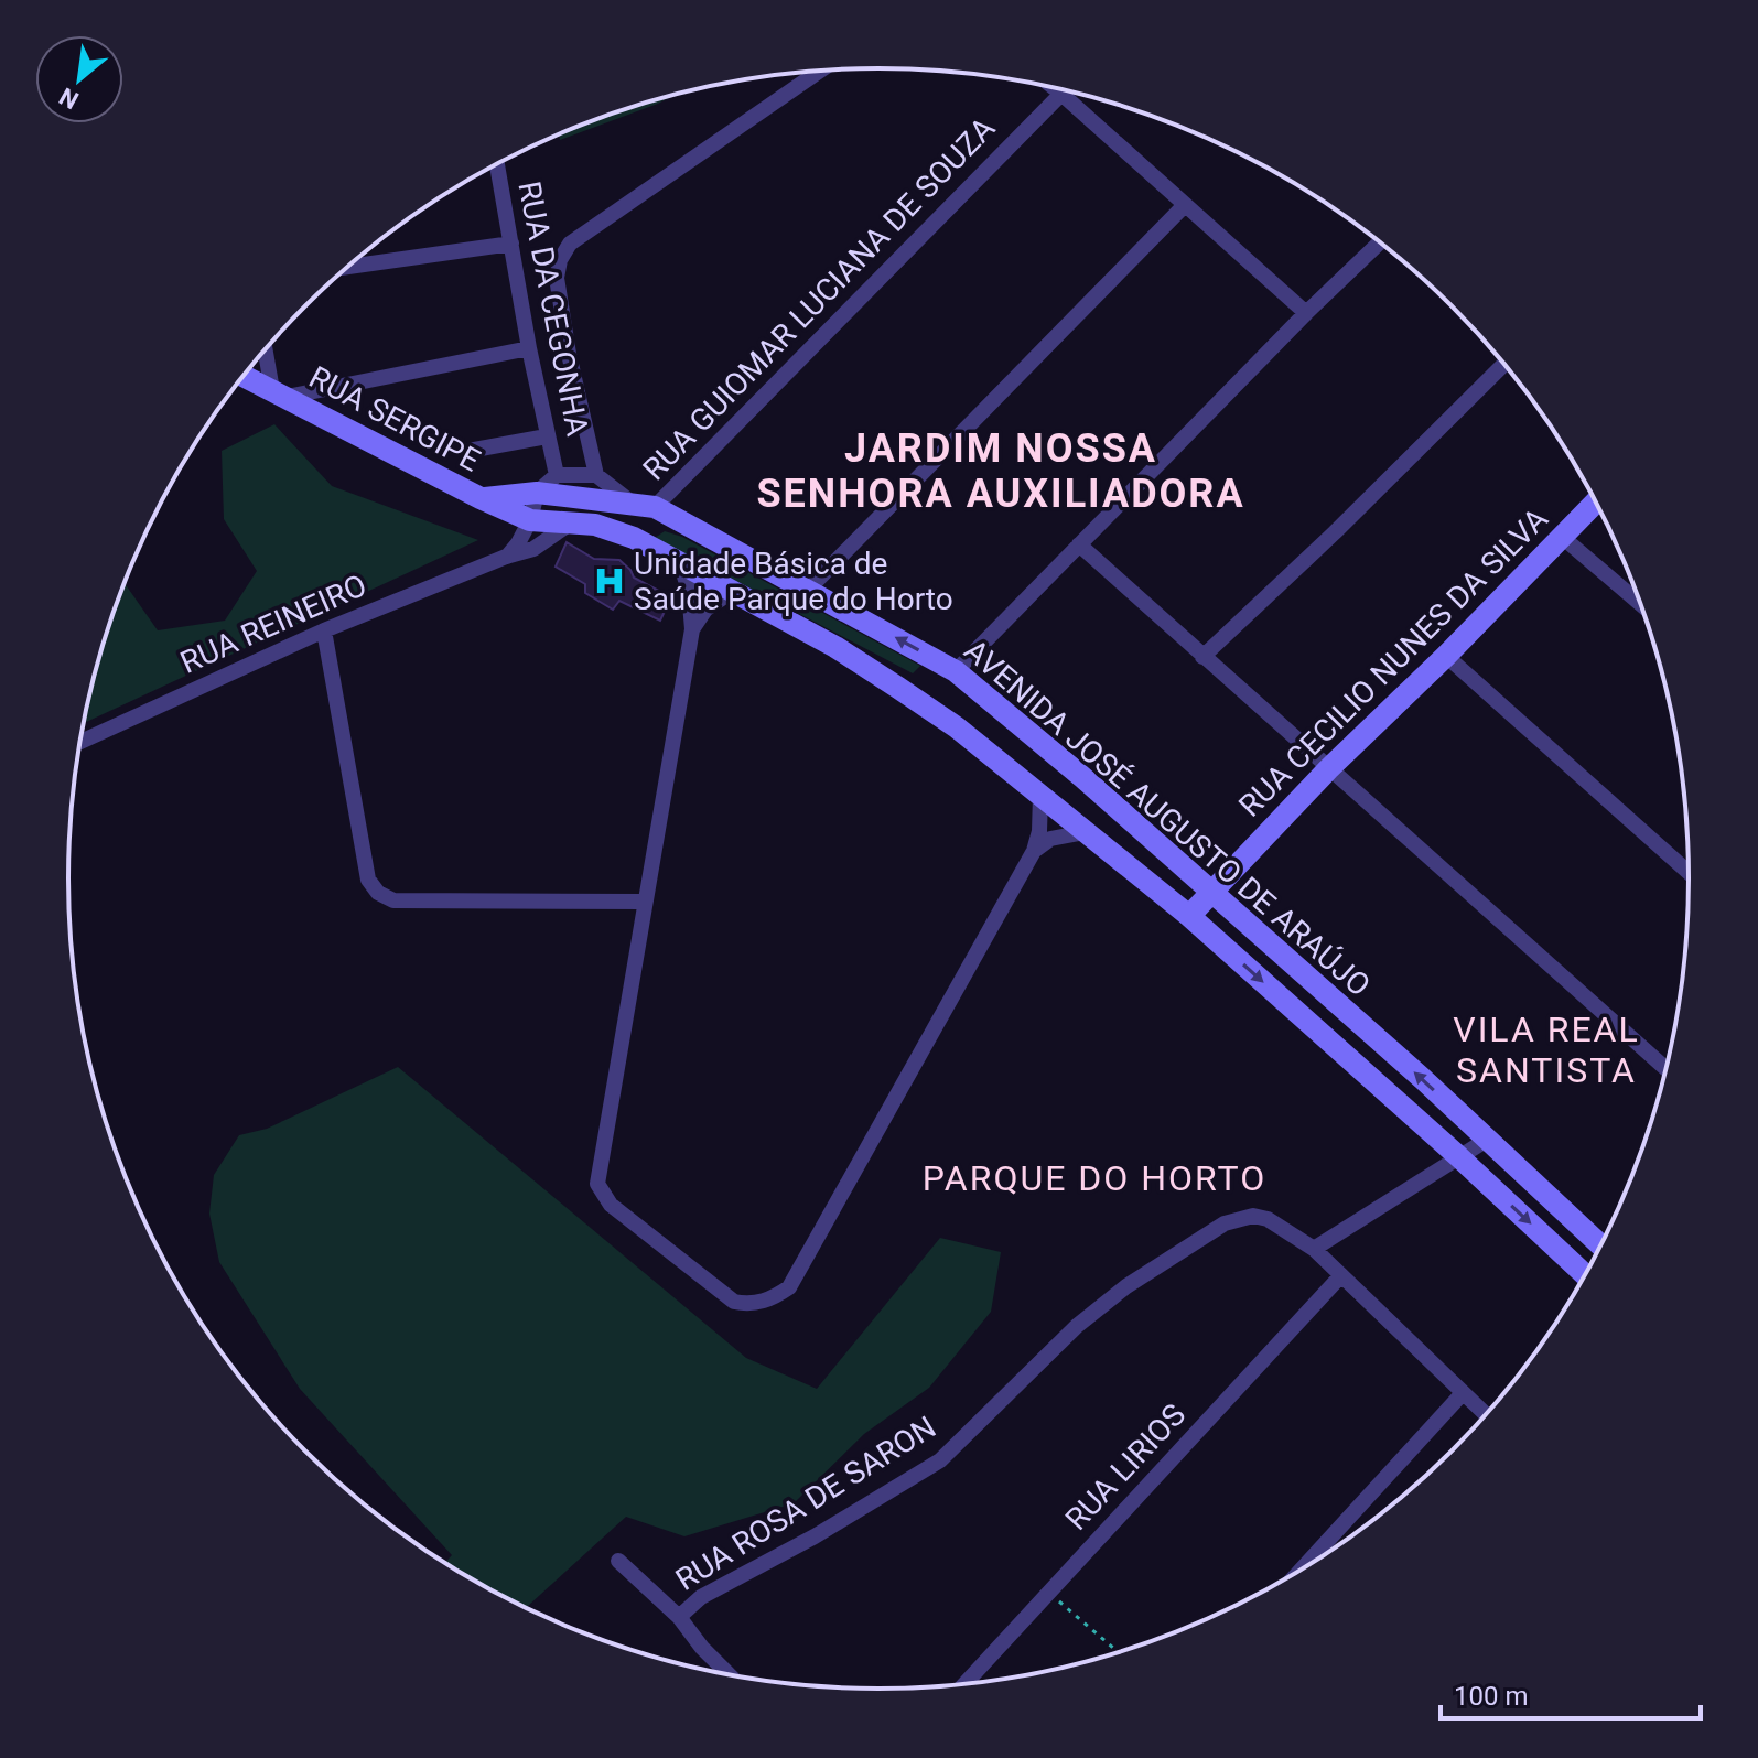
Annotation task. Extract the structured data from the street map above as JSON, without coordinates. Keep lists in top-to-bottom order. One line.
{"streets":{"street":["RUA GUIOMAR LUCIANA DE SOUZA","RUA DA CEGONHA","RUA SERGIPE","RUA REINEIRO","RUA CECILIO NUNES DA SILVA","AVENIDA JOSÉ AUGUSTO DE ARAÚJO","RUA LIRIOS","RUA ROSA DE SARON"]},"crossings":[["RUA GUIOMAR LUCIANA DE SOUZA","AVENIDA JOSÉ AUGUSTO DE ARAÚJO"],["RUA SERGIPE","AVENIDA JOSÉ AUGUSTO DE ARAÚJO"],["RUA REINEIRO","AVENIDA JOSÉ AUGUSTO DE ARAÚJO"],["RUA CECILIO NUNES DA SILVA","AVENIDA JOSÉ AUGUSTO DE ARAÚJO"]],"districts":["JARDIM NOSSA SENHORA AUXILIADORA","VILA REAL SANTISTA","PARQUE DO HORTO"],"places":{"hospital":["Unidade Básica de Saúde Parque do Horto"]},"scale_bar":"100 m","north":"bottom left"}
